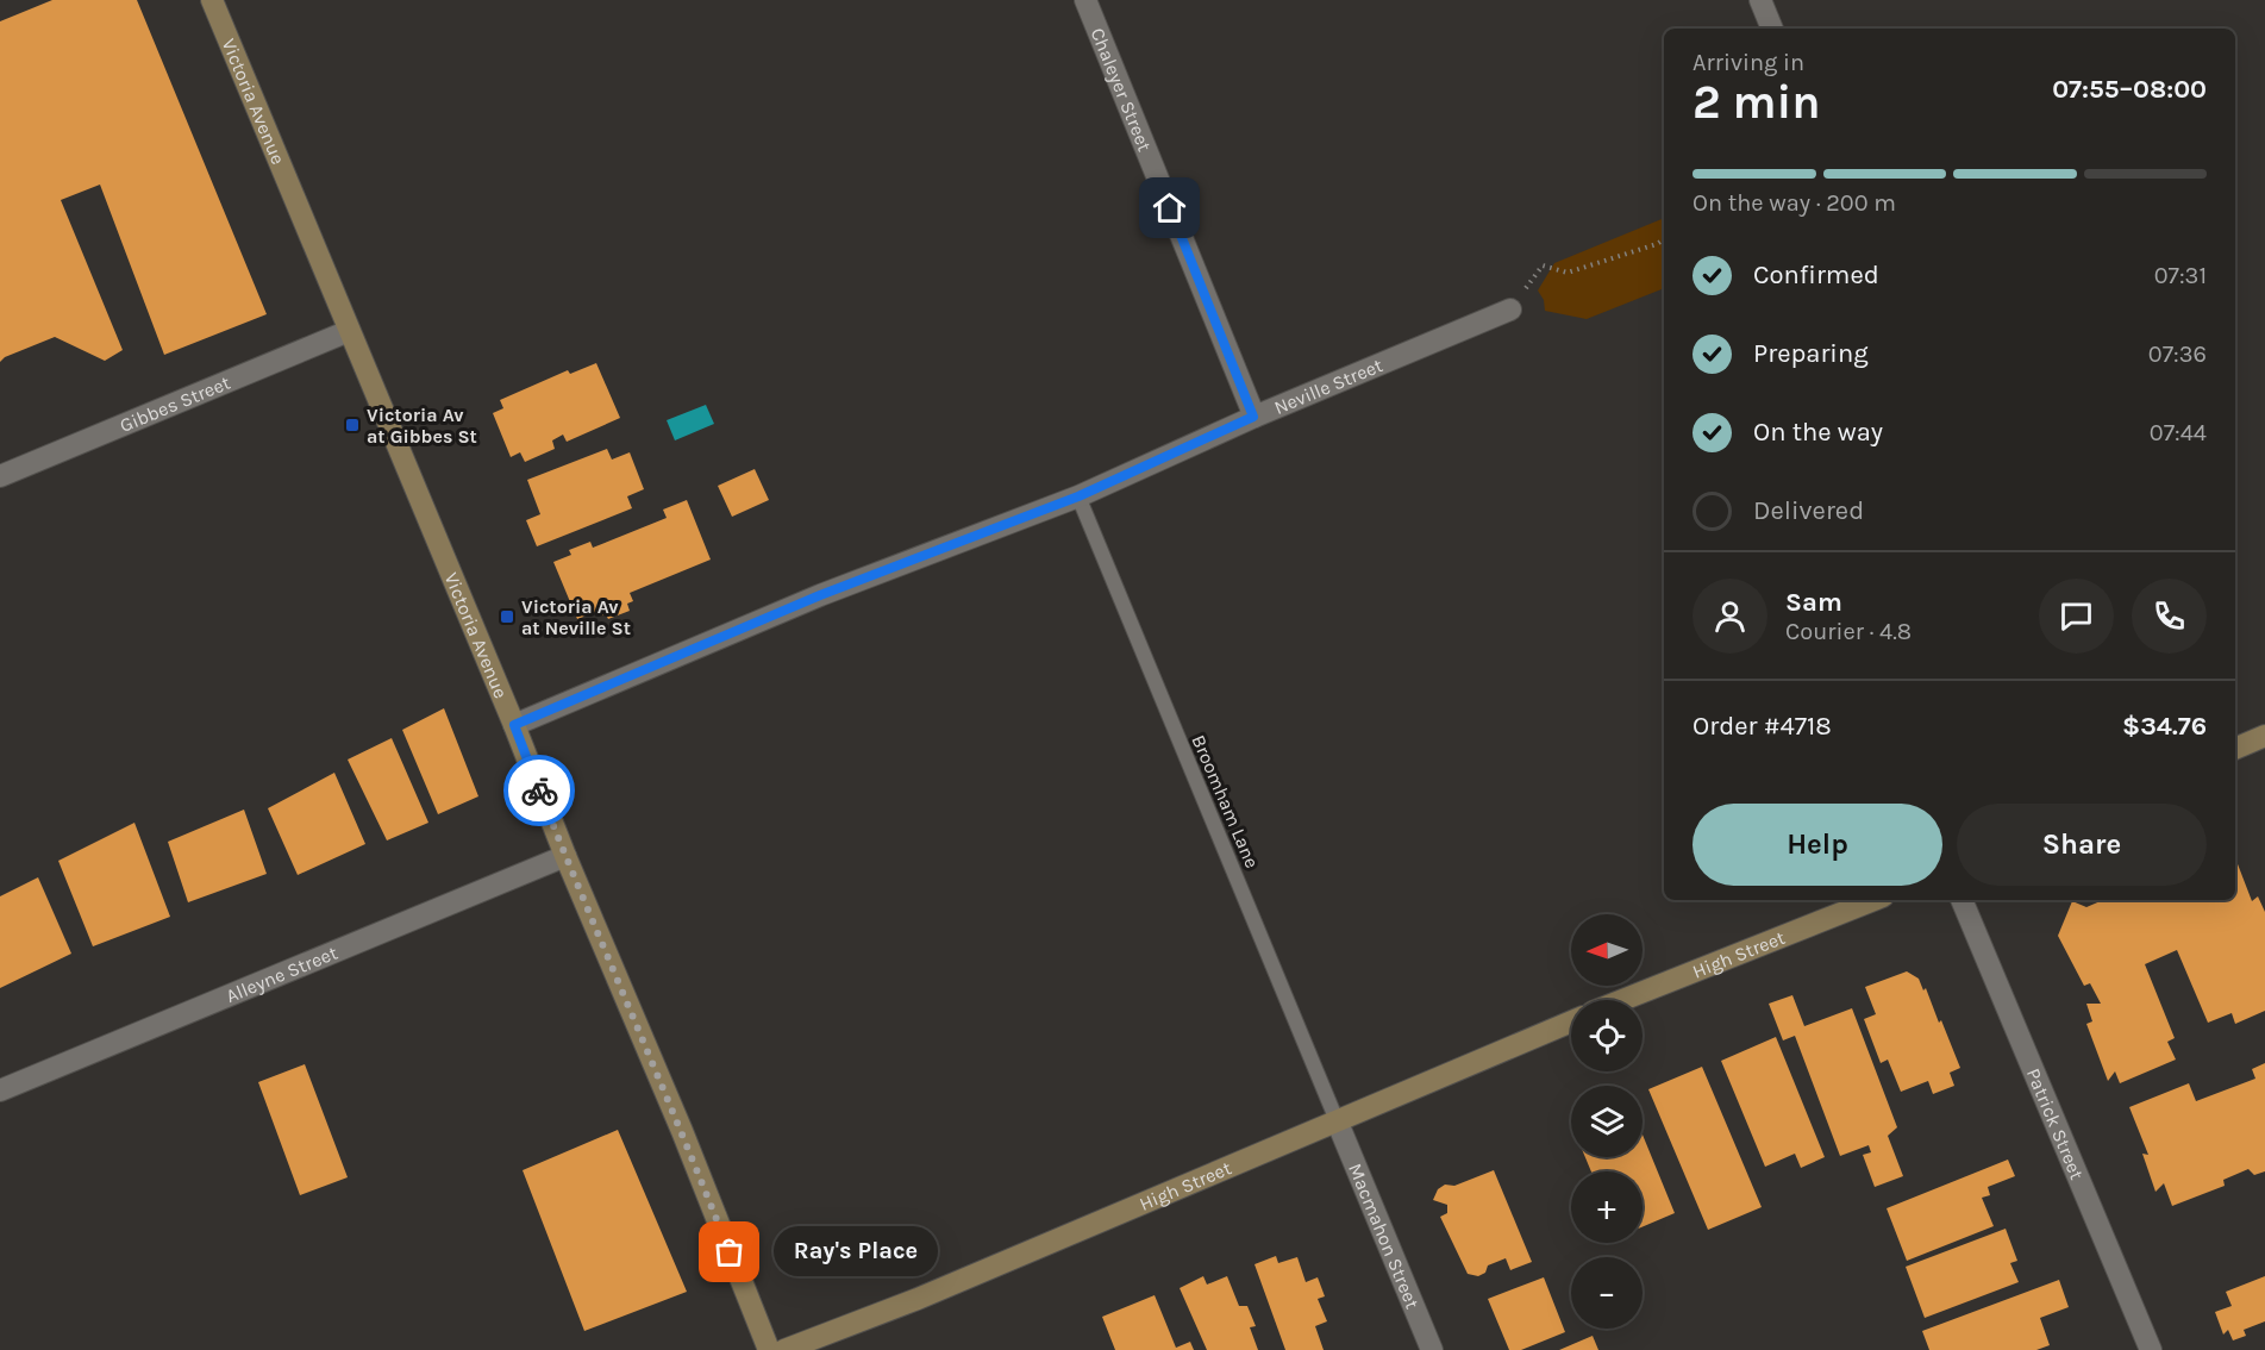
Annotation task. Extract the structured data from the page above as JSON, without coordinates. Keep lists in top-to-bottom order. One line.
{"streets":{"street":["Chaleyer Street","Victoria Avenue","Neville Street","Gibbes Street","High Street","Alleyne Street","Patrick Street","Macmahon Street"],"lane":["Broomham Lane"]},"crossings":[["Chaleyer Street","Neville Street"],["Victoria Avenue","Neville Street"],["Victoria Avenue","Gibbes Street"],["Victoria Avenue","Alleyne Street"],["Neville Street","Broomham Lane"],["Broomham Lane","High Street"],["Broomham Lane","Macmahon Street"],["High Street","Macmahon Street"]],"places":{"transit":["Victoria Av at Gibbes St","Victoria Av at Neville St"],"other":["Ray's Place"]},"north":"left","page":{"heading":["2 min","Arriving in","07:55–08:00"],"panel":["Sam","Courier · 4.8","Order #4718","$34.76"],"bar":"On the way · 200 m","list":[["Confirmed","07:31"],["Preparing","07:36"],["On the way","07:44"],"Delivered"],"buttons":["Help","Share"],"map_buttons":["+","−"],"bubble":"Ray's Place"}}
